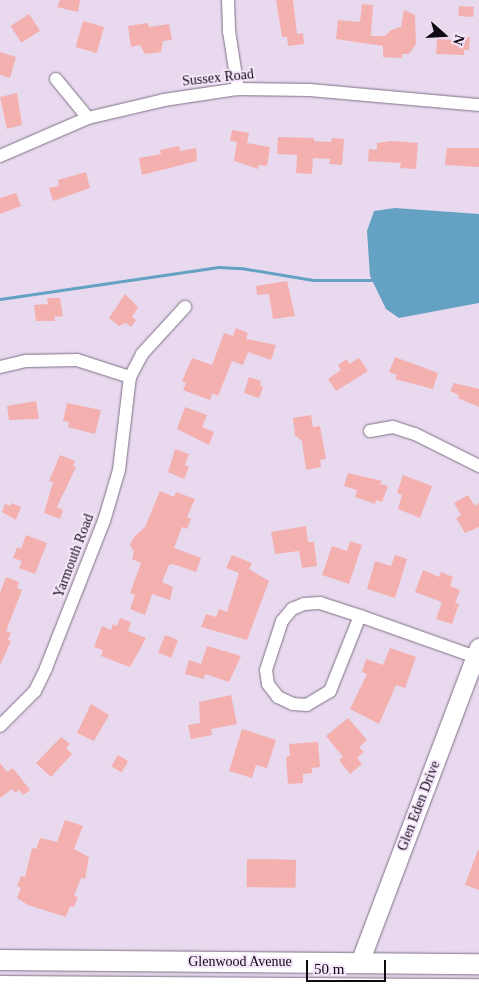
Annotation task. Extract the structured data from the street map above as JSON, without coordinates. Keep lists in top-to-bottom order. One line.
{"streets":{"main road":["Glen Eden Drive","Glenwood Avenue"],"street":["Sussex Road","Yarmouth Road"]},"crossings":[["Glen Eden Drive","Glenwood Avenue"]],"scale_bar":"50 m","north":"right"}
